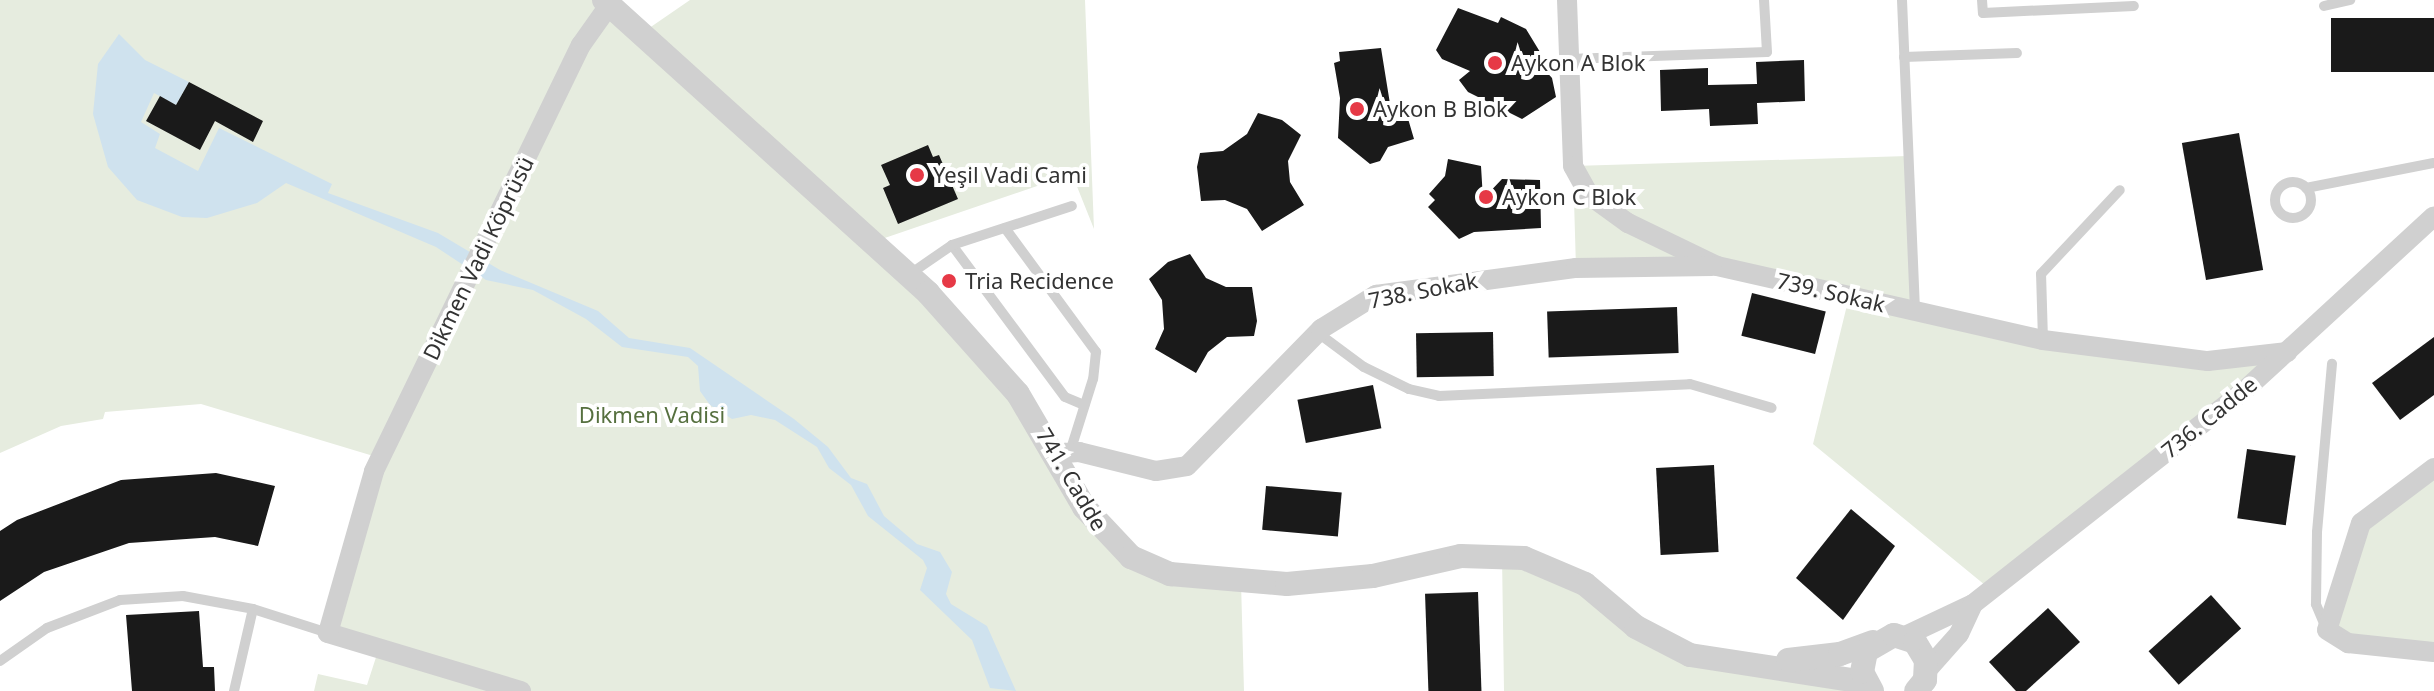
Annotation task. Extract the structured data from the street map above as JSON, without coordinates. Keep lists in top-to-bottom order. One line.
{"streets":{"street":["Dikmen Vadi Köprüsü","738. Sokak","739. Sokak","736. Cadde","741. Cadde"]},"crossings":[["Dikmen Vadi Köprüsü","741. Cadde"],["738. Sokak","739. Sokak"],["738. Sokak","741. Cadde"],["739. Sokak","736. Cadde"],["736. Cadde","741. Cadde"]],"parks":["Dikmen Vadisi"],"places":["Aykon A Blok","Aykon B Blok","Yeşil Vadi Cami","Aykon C Blok","Tria Recidence"]}
